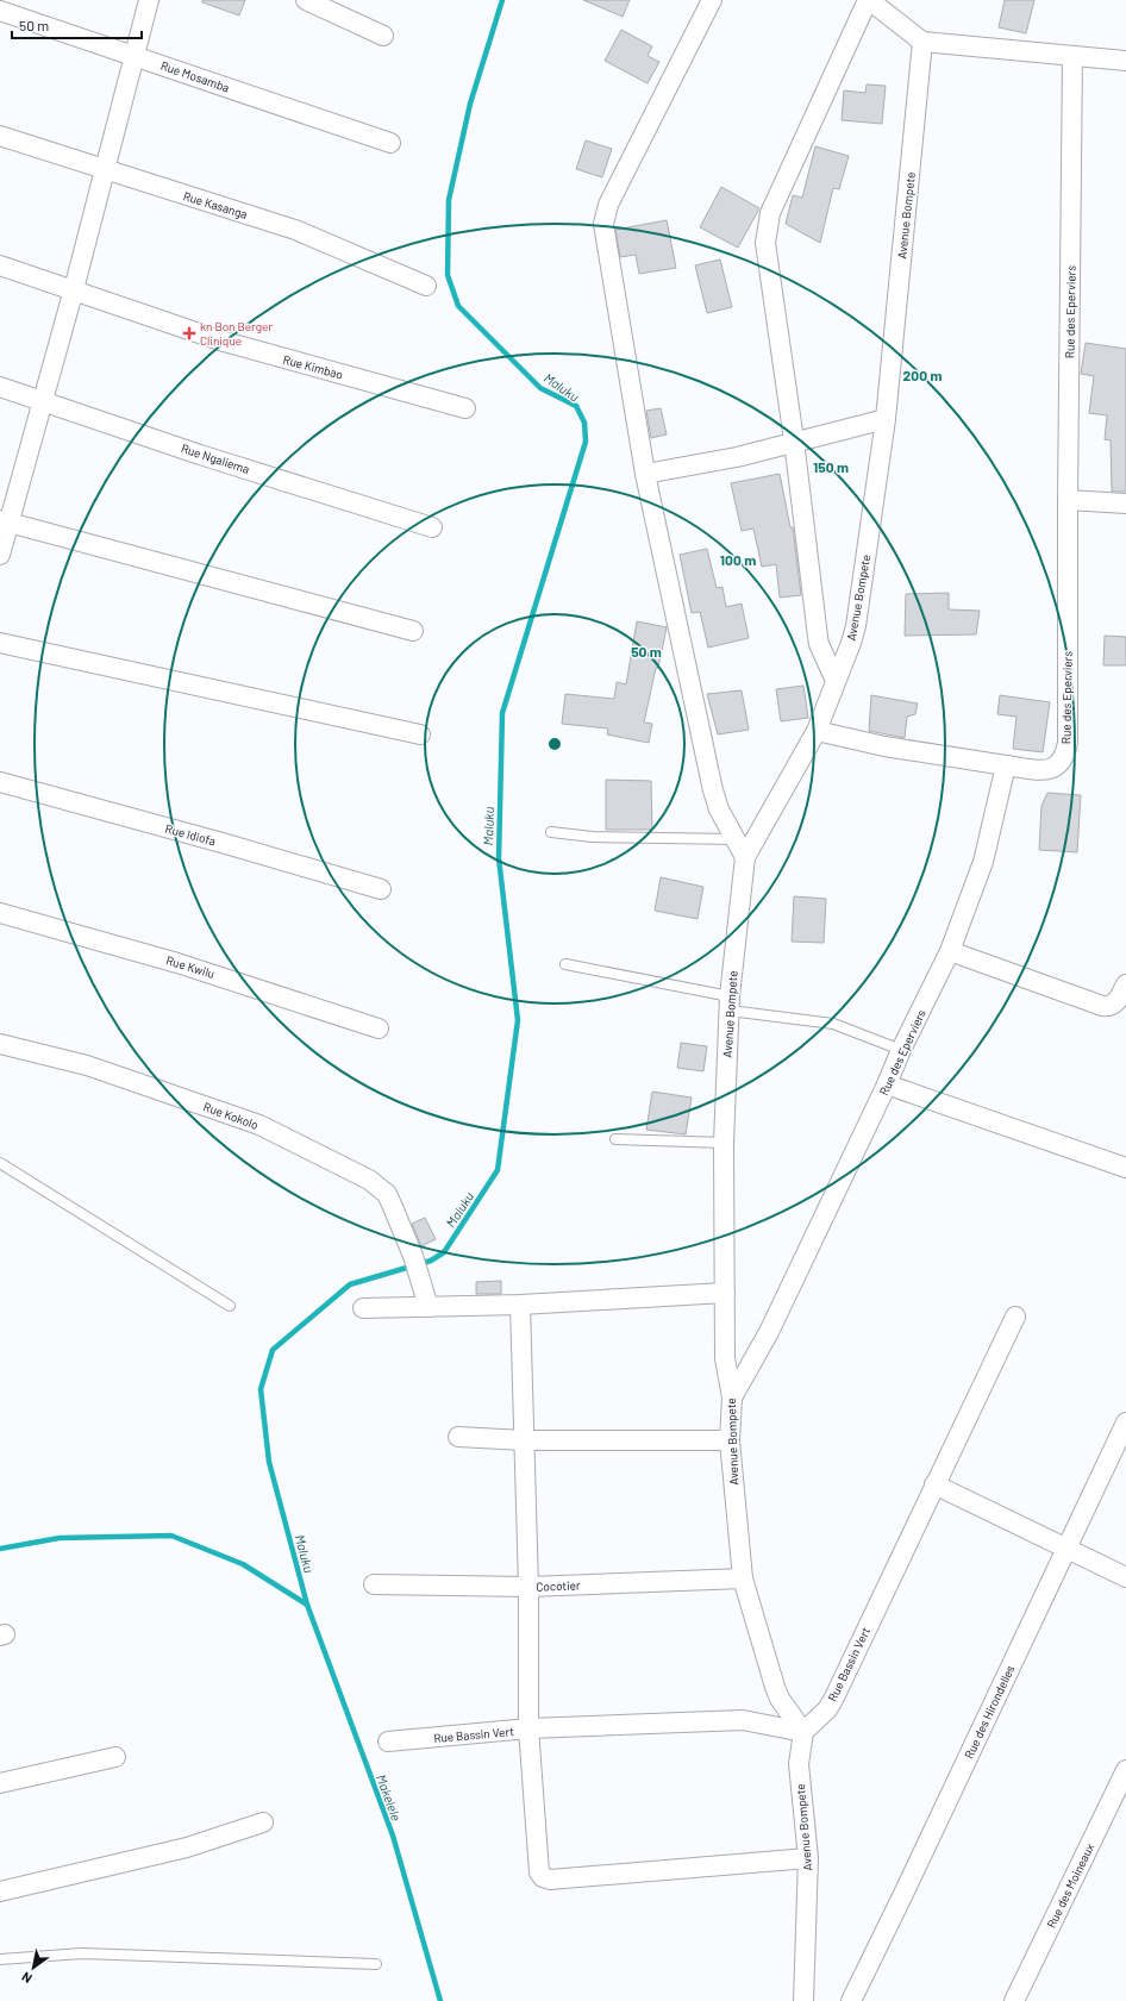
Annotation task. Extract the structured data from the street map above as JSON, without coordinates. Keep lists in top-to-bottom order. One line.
{"streets":{"street":["Rue Mosamba","Rue Kasanga","Avenue Bompete","Rue des Eperviers","Rue Kimbao","Rue Ngaliema","Rue Idiofa","Rue Kwilu","Rue Kokolo","Cocotier","Rue Bassin Vert","Rue des Hirondelles","Rue des Moineaux"]},"crossings":[["Avenue Bompete","Rue des Eperviers"],["Avenue Bompete","Cocotier"],["Avenue Bompete","Rue Bassin Vert"]],"water":["Maluku","Makelele"],"places":{"health":["kn Bon Berger Clinique"]},"scale_bar":"50 m","north":"bottom left","rings":["200 m","150 m","100 m","50 m"]}
